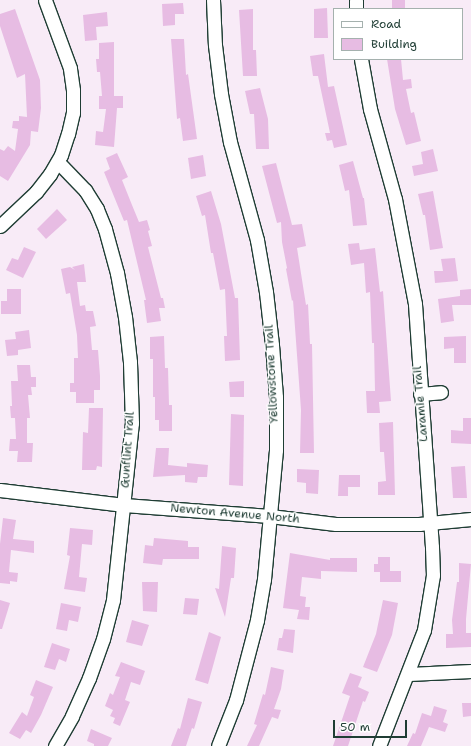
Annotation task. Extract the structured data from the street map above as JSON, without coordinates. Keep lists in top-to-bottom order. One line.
{"streets":{"street":["Yellowstone Trail","Laramie Trail","Gunflint Trail","Newton Avenue North"]},"crossings":[["Yellowstone Trail","Newton Avenue North"],["Laramie Trail","Newton Avenue North"],["Gunflint Trail","Newton Avenue North"]],"legend":["Road","Building"],"scale_bar":"50 m"}
